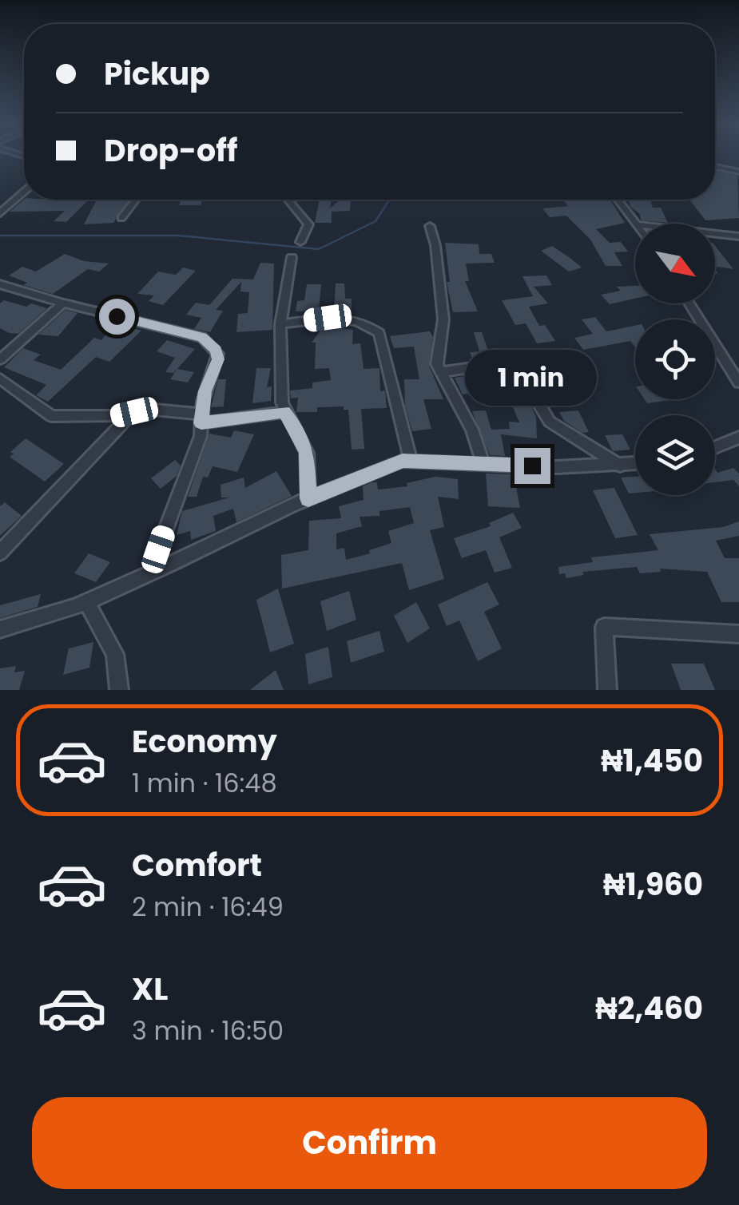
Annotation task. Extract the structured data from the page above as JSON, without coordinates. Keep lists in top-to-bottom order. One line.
{"north":"bottom right","page":{"banner":["Pickup","Drop-off"],"bubble":"1 min","list":[{"name":"Economy","note":"1 min · 16:48","value":"₦1,450"},{"name":"Comfort","note":"2 min · 16:49","value":"₦1,960"},{"name":"XL","note":"3 min · 16:50","value":"₦2,460"}],"buttons":"Confirm"}}
